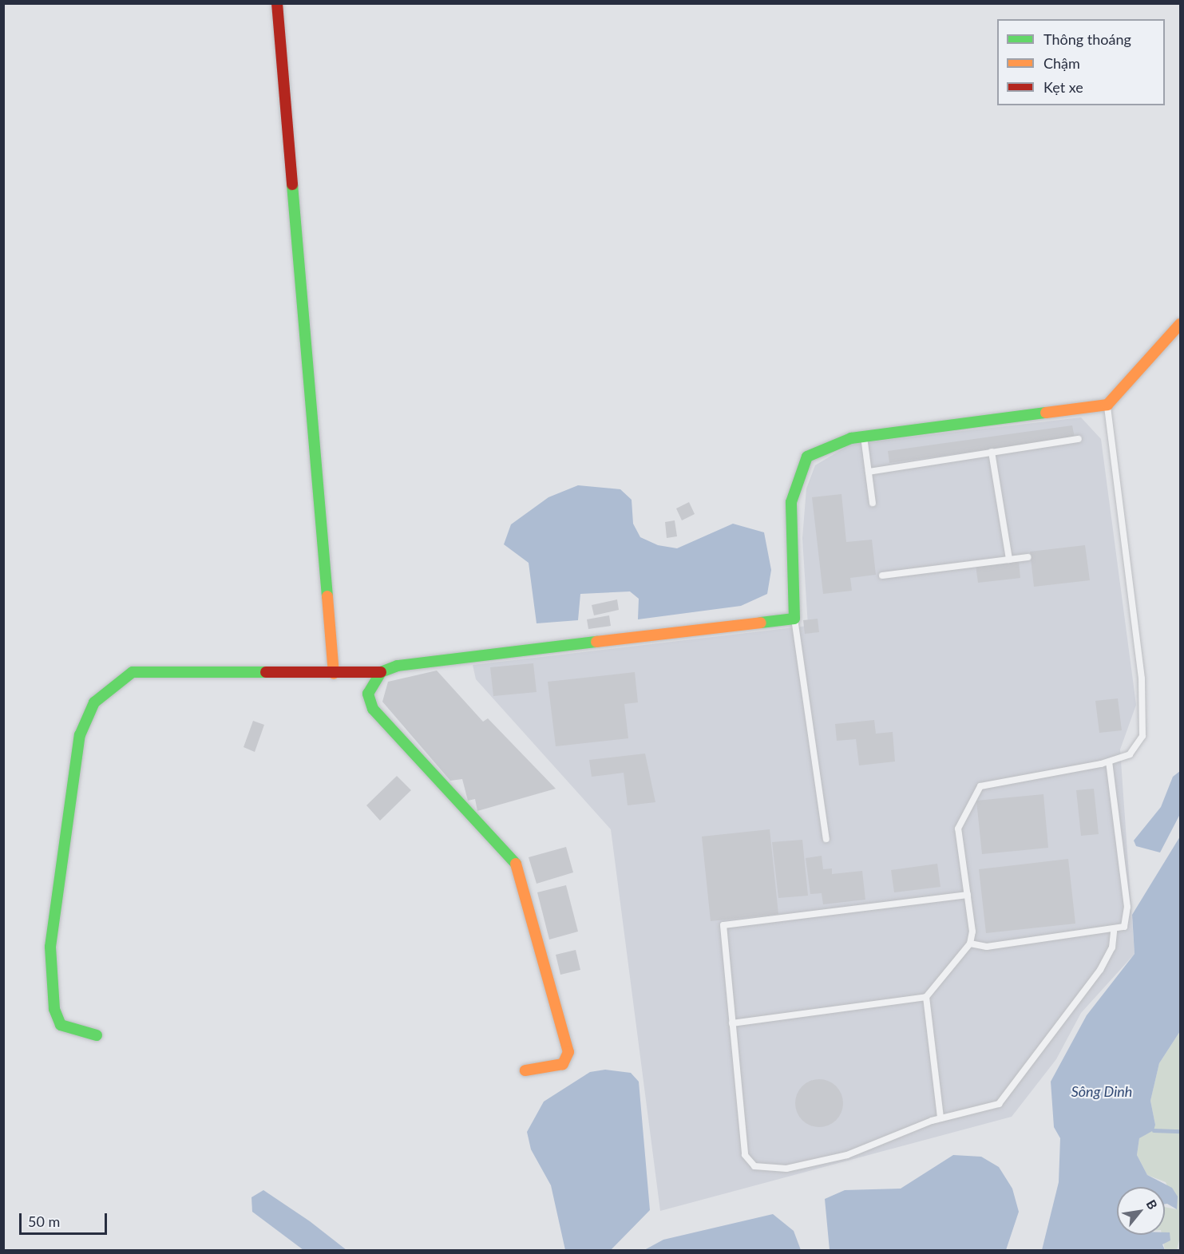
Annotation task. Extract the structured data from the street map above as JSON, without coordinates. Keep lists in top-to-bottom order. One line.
{"water":["Sông Dinh"],"legend":["Thông thoáng","Chậm","Kẹt xe"],"scale_bar":"50 m","north":"top right"}
